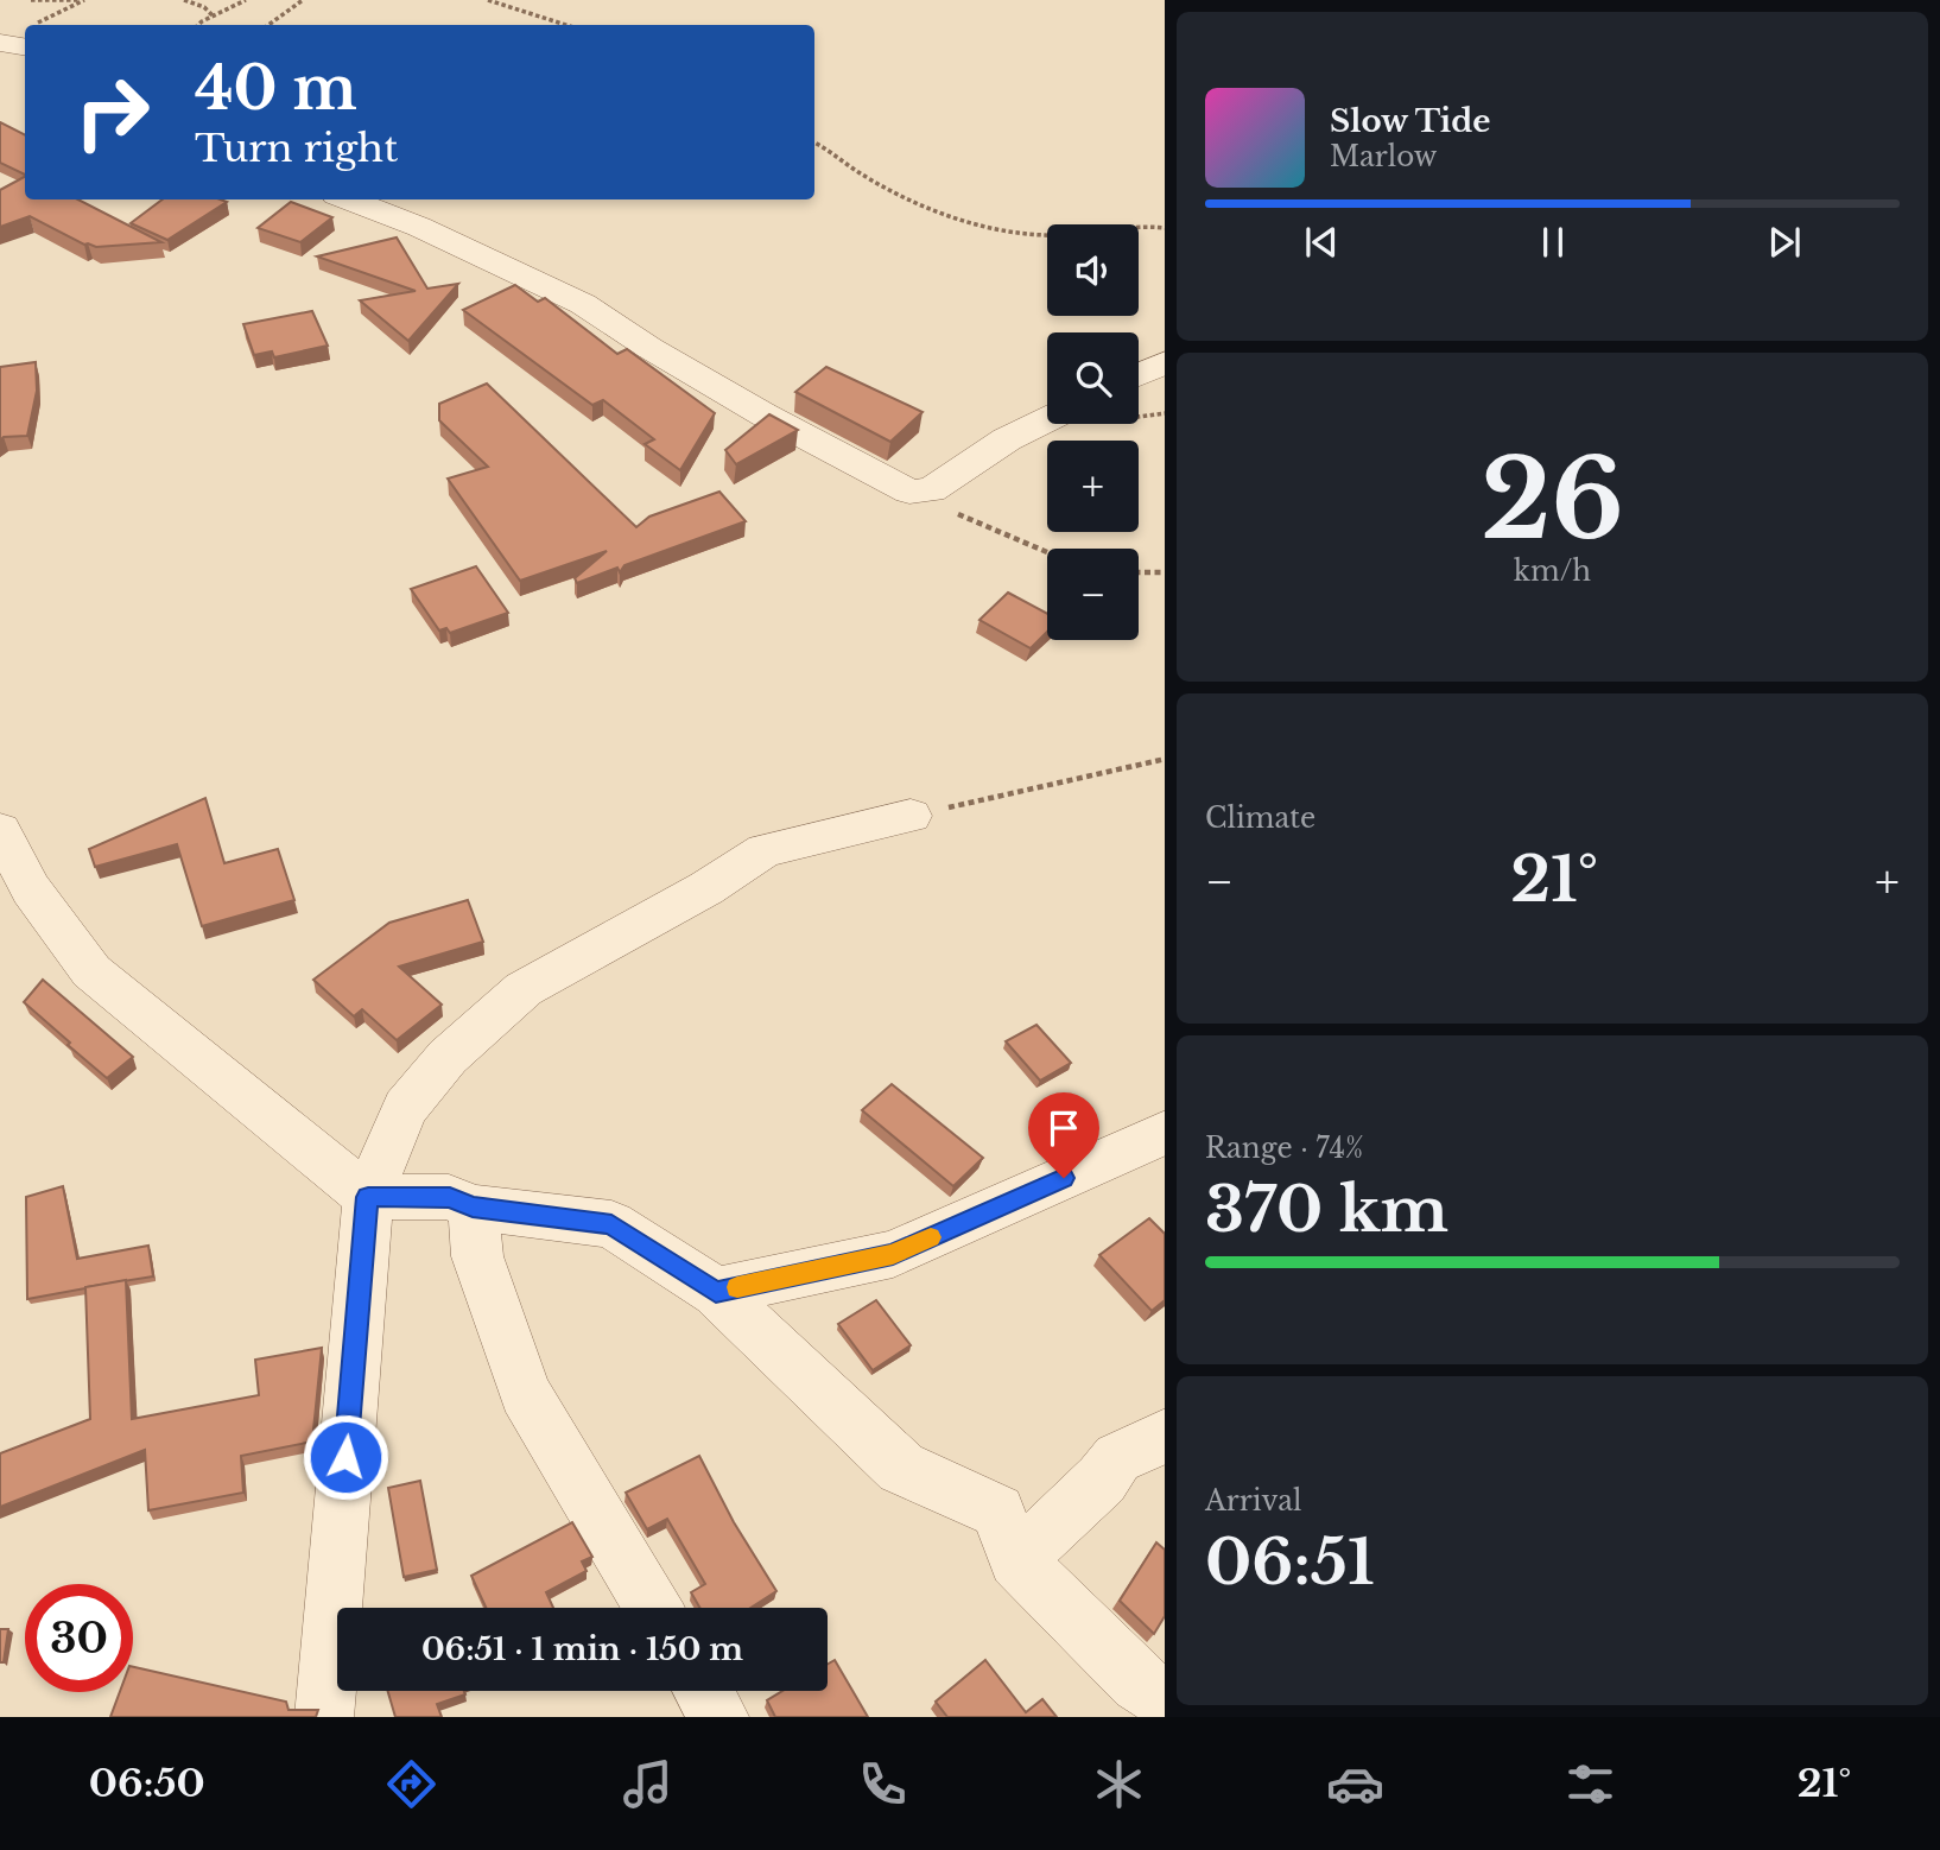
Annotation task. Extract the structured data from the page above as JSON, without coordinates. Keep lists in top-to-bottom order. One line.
{"page":{"turn":["40 m","Turn right"],"song":["Slow Tide","Marlow"],"map_buttons":["+","−"],"tile":[["26","km/h"],"Climate",["Range · 74%","370 km"],["Arrival","06:51"]],"heat":["−","21°","+"],"limit":"30","trip":"06:51 · 1 min · 150 m","tabs":["06:50","21°"]}}
